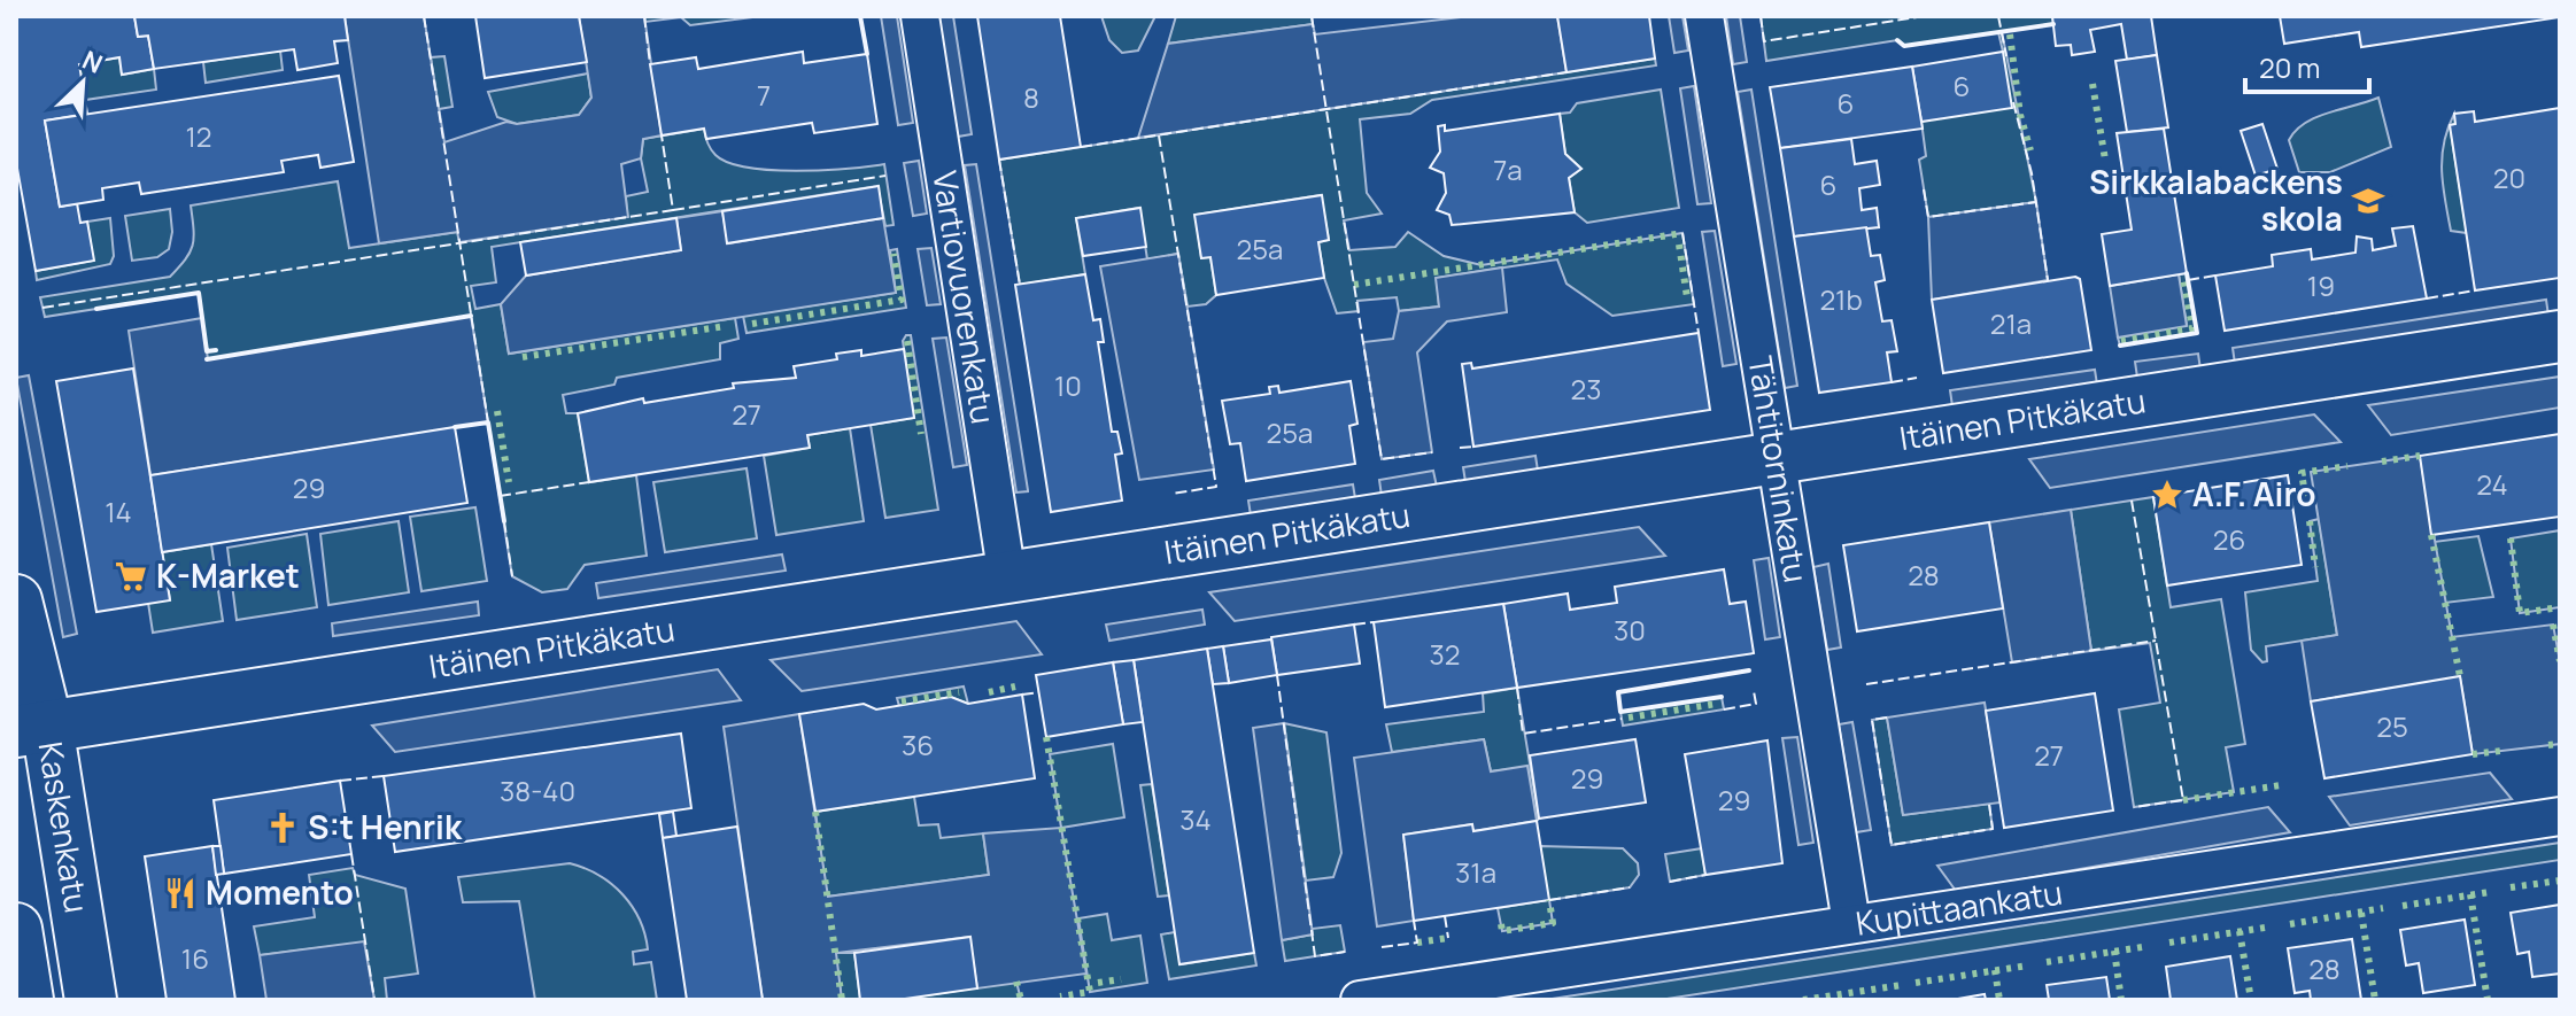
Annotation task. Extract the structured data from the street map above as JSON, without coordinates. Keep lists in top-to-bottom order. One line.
{"streets":{"main road":["Itäinen Pitkäkatu","Kaskenkatu"],"street":["Vartiovuorenkatu","Tähtitorninkatu","Kupittaankatu"]},"crossings":[["Vartiovuorenkatu","Itäinen Pitkäkatu"],["Itäinen Pitkäkatu","Tähtitorninkatu"],["Itäinen Pitkäkatu","Kaskenkatu"],["Tähtitorninkatu","Kupittaankatu"]],"places":{"school or university":["Sirkkalabackens skola"],"place":["A.F. Airo"],"supermarket":["K-Market"],"church":["S:t Henrik"],"restaurant":["Momento"]},"house_numbers":["6","7","8","6","12","7a","20","6","25a","19","21b","21a","10","23","27","25a","24","29","14","26","28","30","32","25","36","27","29","38-40","29","34","31a","16","28"],"scale_bar":"20 m","north":"top right"}
